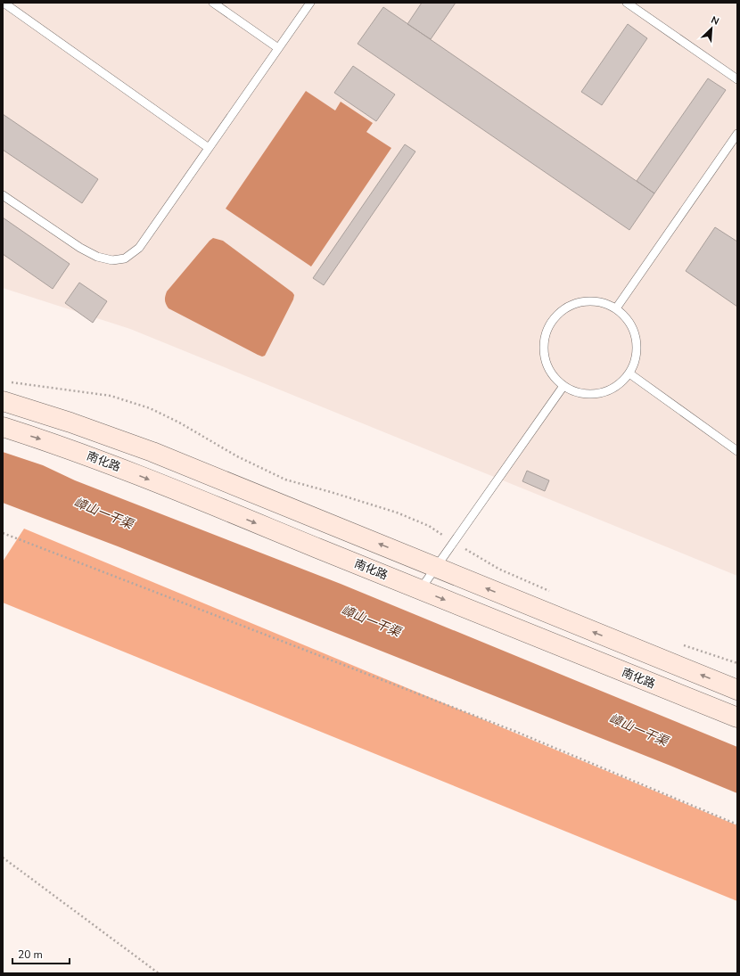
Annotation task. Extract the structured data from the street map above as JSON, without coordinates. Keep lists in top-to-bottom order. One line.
{"streets":{"main road":["南化路"]},"water":["嶂山一干渠"],"scale_bar":"20 m","north":"top right"}
